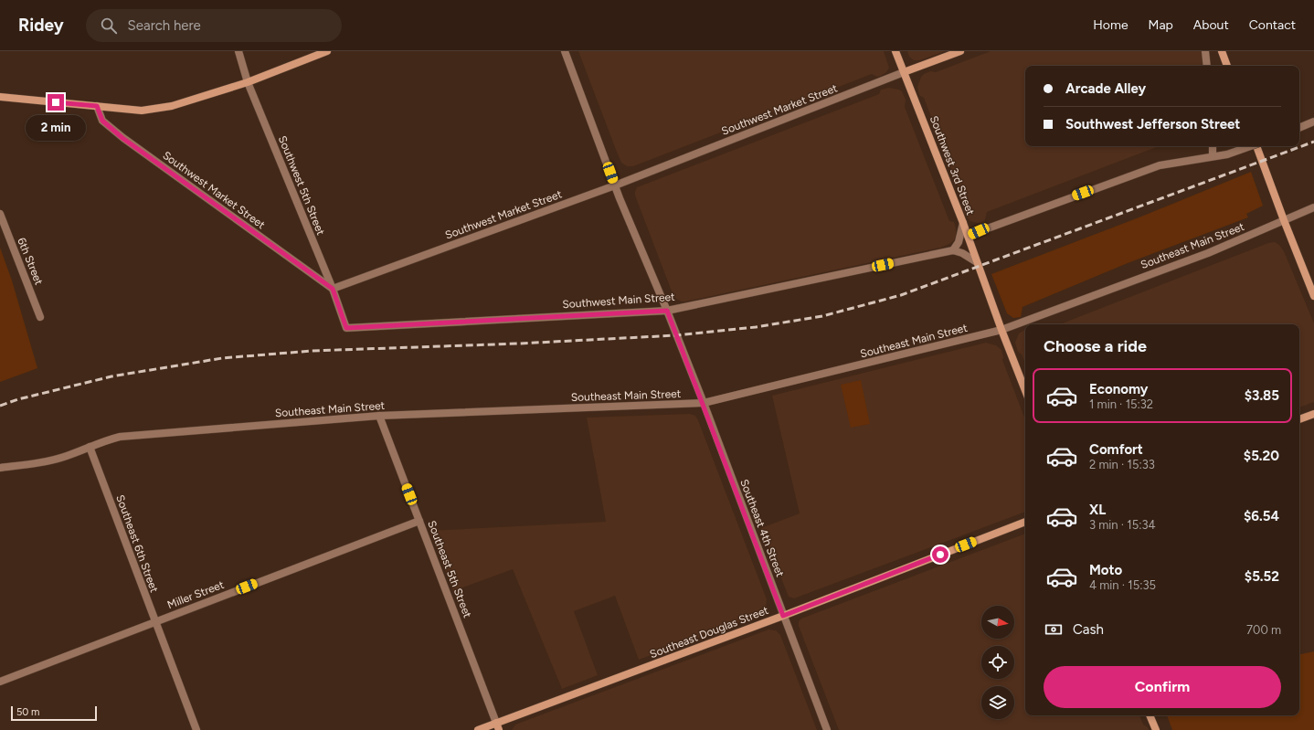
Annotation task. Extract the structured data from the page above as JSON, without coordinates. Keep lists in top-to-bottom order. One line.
{"streets":{"street":["Southwest Market Street","Southwest 3rd Street","Southwest 5th Street","Southeast Main Street","6th Street","Southwest Main Street","Southeast 4th Street","Southeast 6th Street","Southeast 5th Street","Miller Street","Southeast Douglas Street"]},"crossings":[["Southwest Market Street","Southwest 3rd Street"],["Southwest Market Street","Southwest 5th Street"],["Southwest Market Street","Southeast 4th Street"],["Southwest 3rd Street","Southeast Main Street"],["Southwest 5th Street","Southwest Main Street"],["Southeast Main Street","Southeast 4th Street"],["Southeast Main Street","Southeast 6th Street"],["Southeast Main Street","Southeast 5th Street"],["Southwest Main Street","Southeast 4th Street"],["Southeast 4th Street","Southeast Douglas Street"],["Southeast 6th Street","Miller Street"],["Southeast 5th Street","Miller Street"],["Southeast 5th Street","Southeast Douglas Street"]],"scale_bar":"50 m","north":"right","page":{"header":"Ridey","search":"Search here","nav":["Home","Map","About","Contact"],"banner":["Arcade Alley","Southwest Jefferson Street"],"bubble":"2 min","heading":"Choose a ride","list":[{"name":"Economy","note":"1 min · 15:32","value":"$3.85"},{"name":"Comfort","note":"2 min · 15:33","value":"$5.20"},{"name":"XL","note":"3 min · 15:34","value":"$6.54"},{"name":"Moto","note":"4 min · 15:35","value":"$5.52"}],"pay":["Cash","700 m"],"buttons":"Confirm","scale":"50 m"}}
